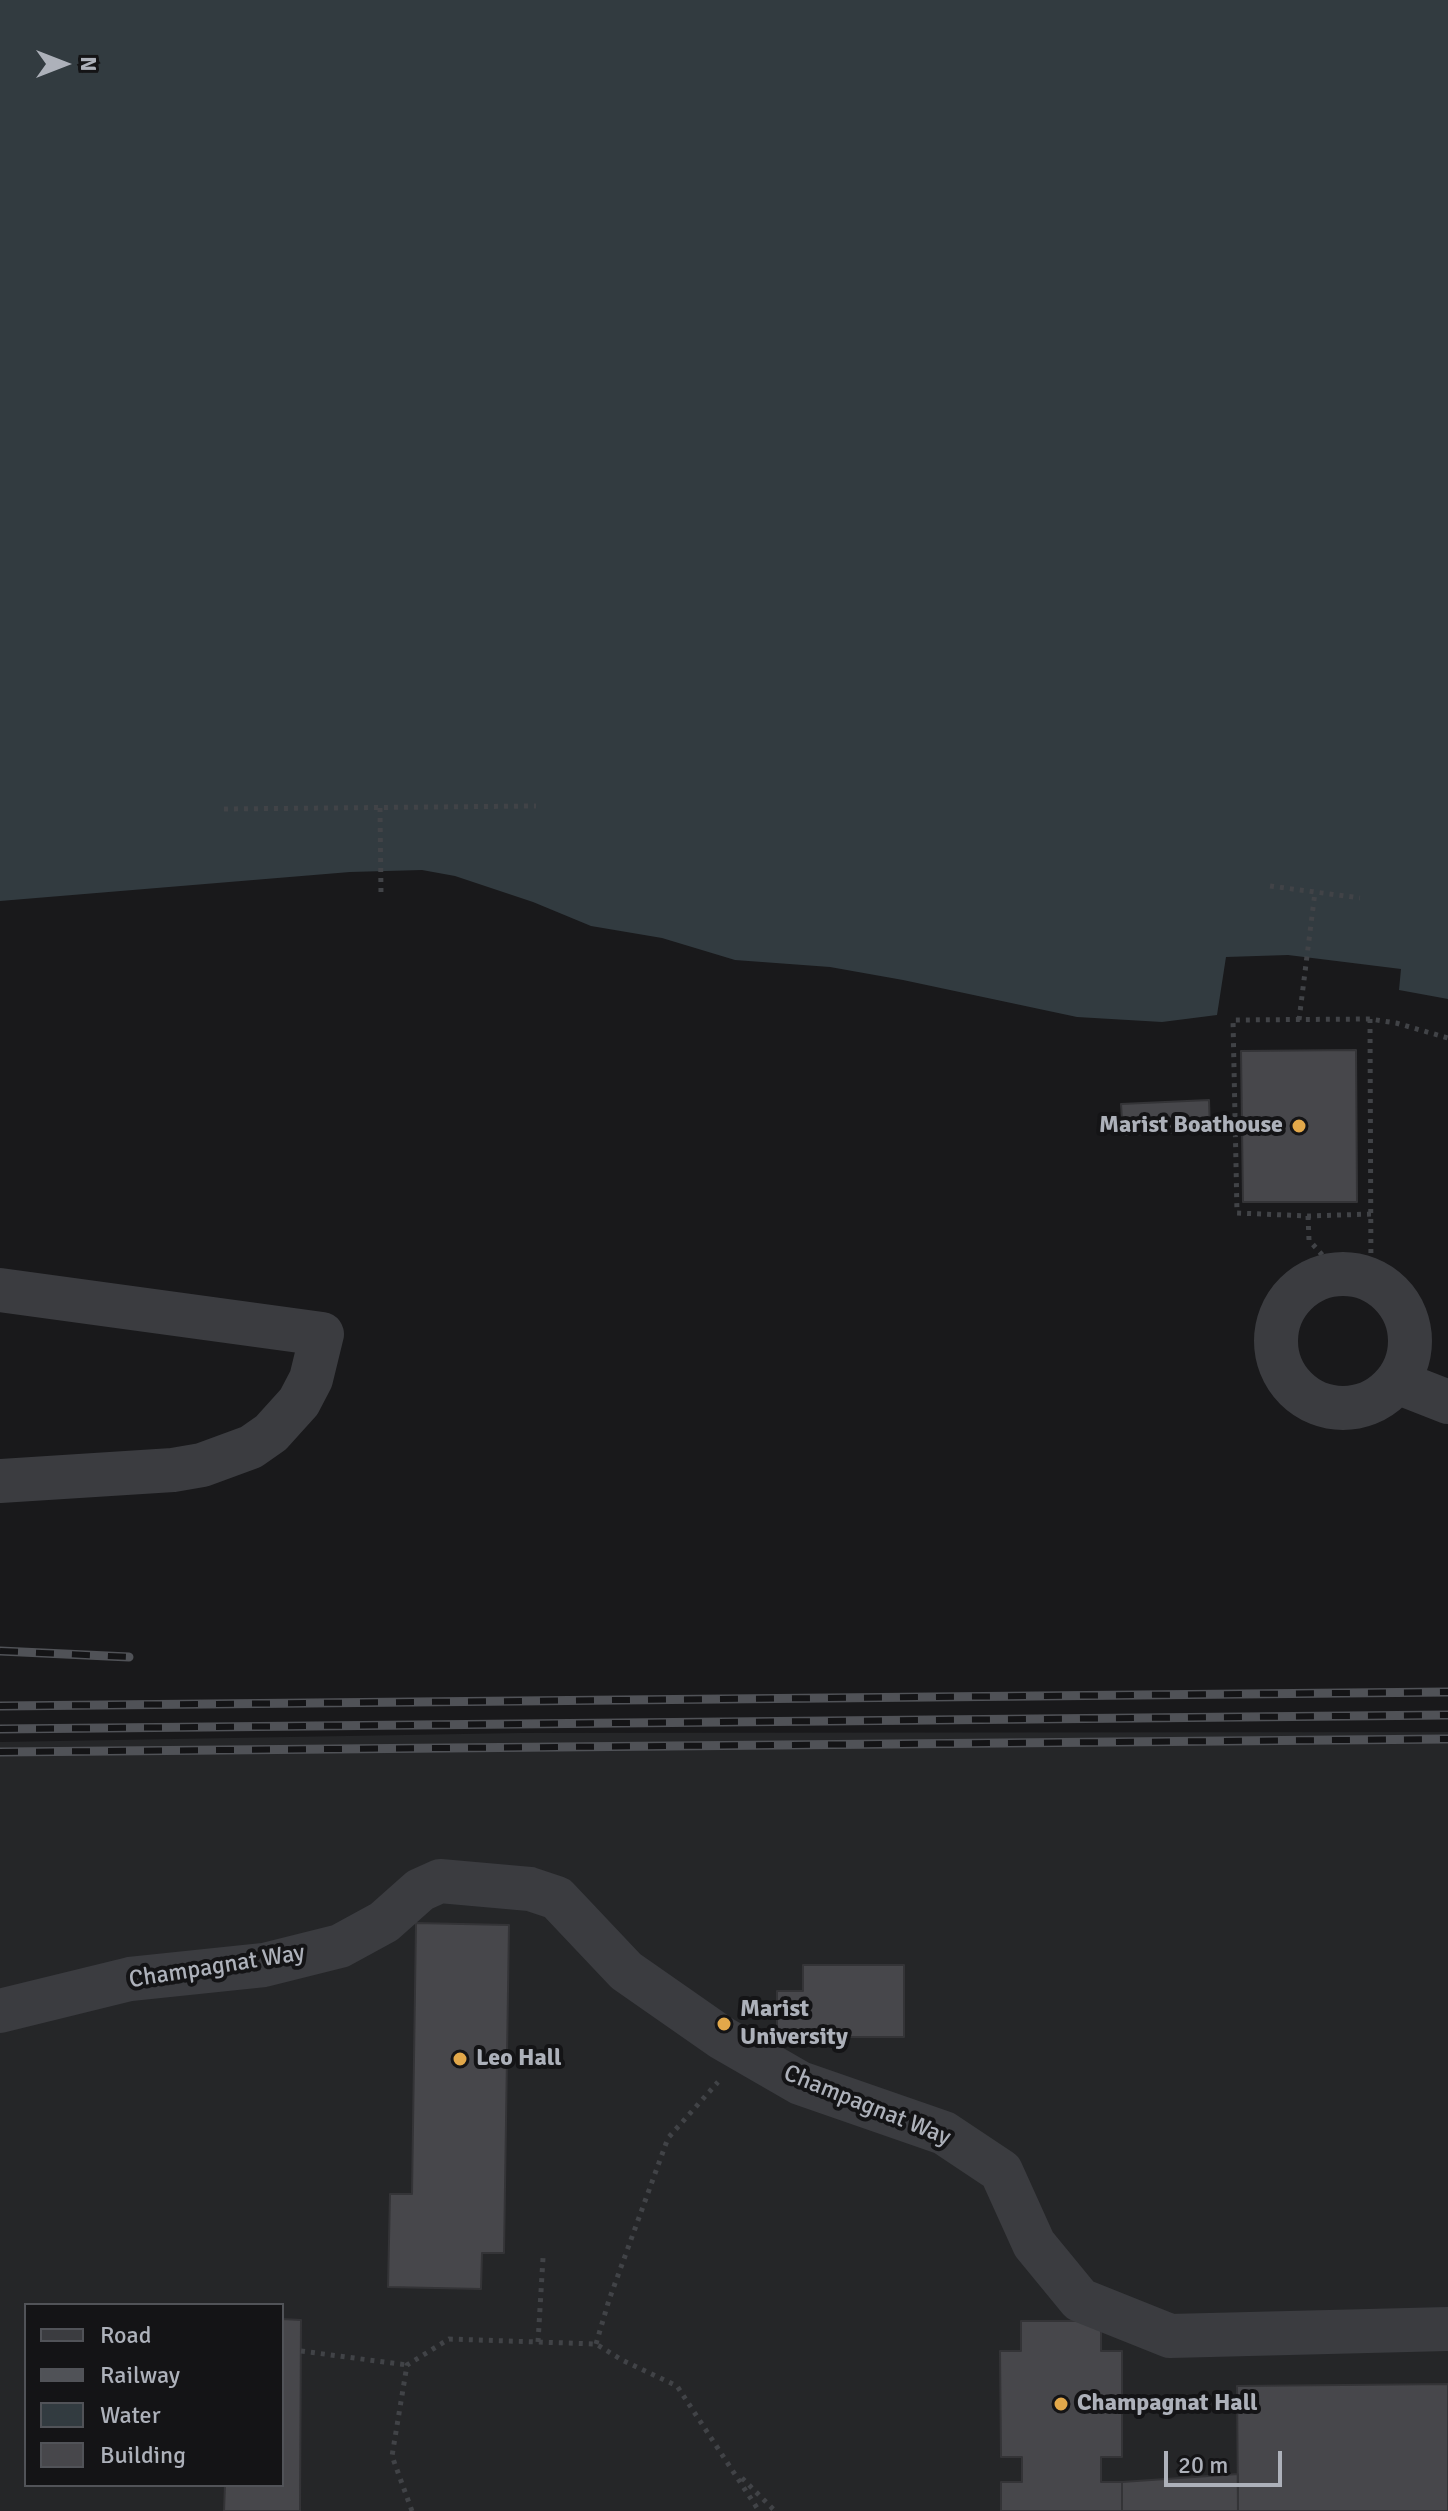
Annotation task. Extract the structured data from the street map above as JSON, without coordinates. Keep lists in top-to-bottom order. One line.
{"streets":{"lane":["Champagnat Way"]},"places":["Marist Boathouse","Marist University","Leo Hall","Champagnat Hall"],"legend":["Road","Railway","Water","Building"],"scale_bar":"20 m","north":"right"}
